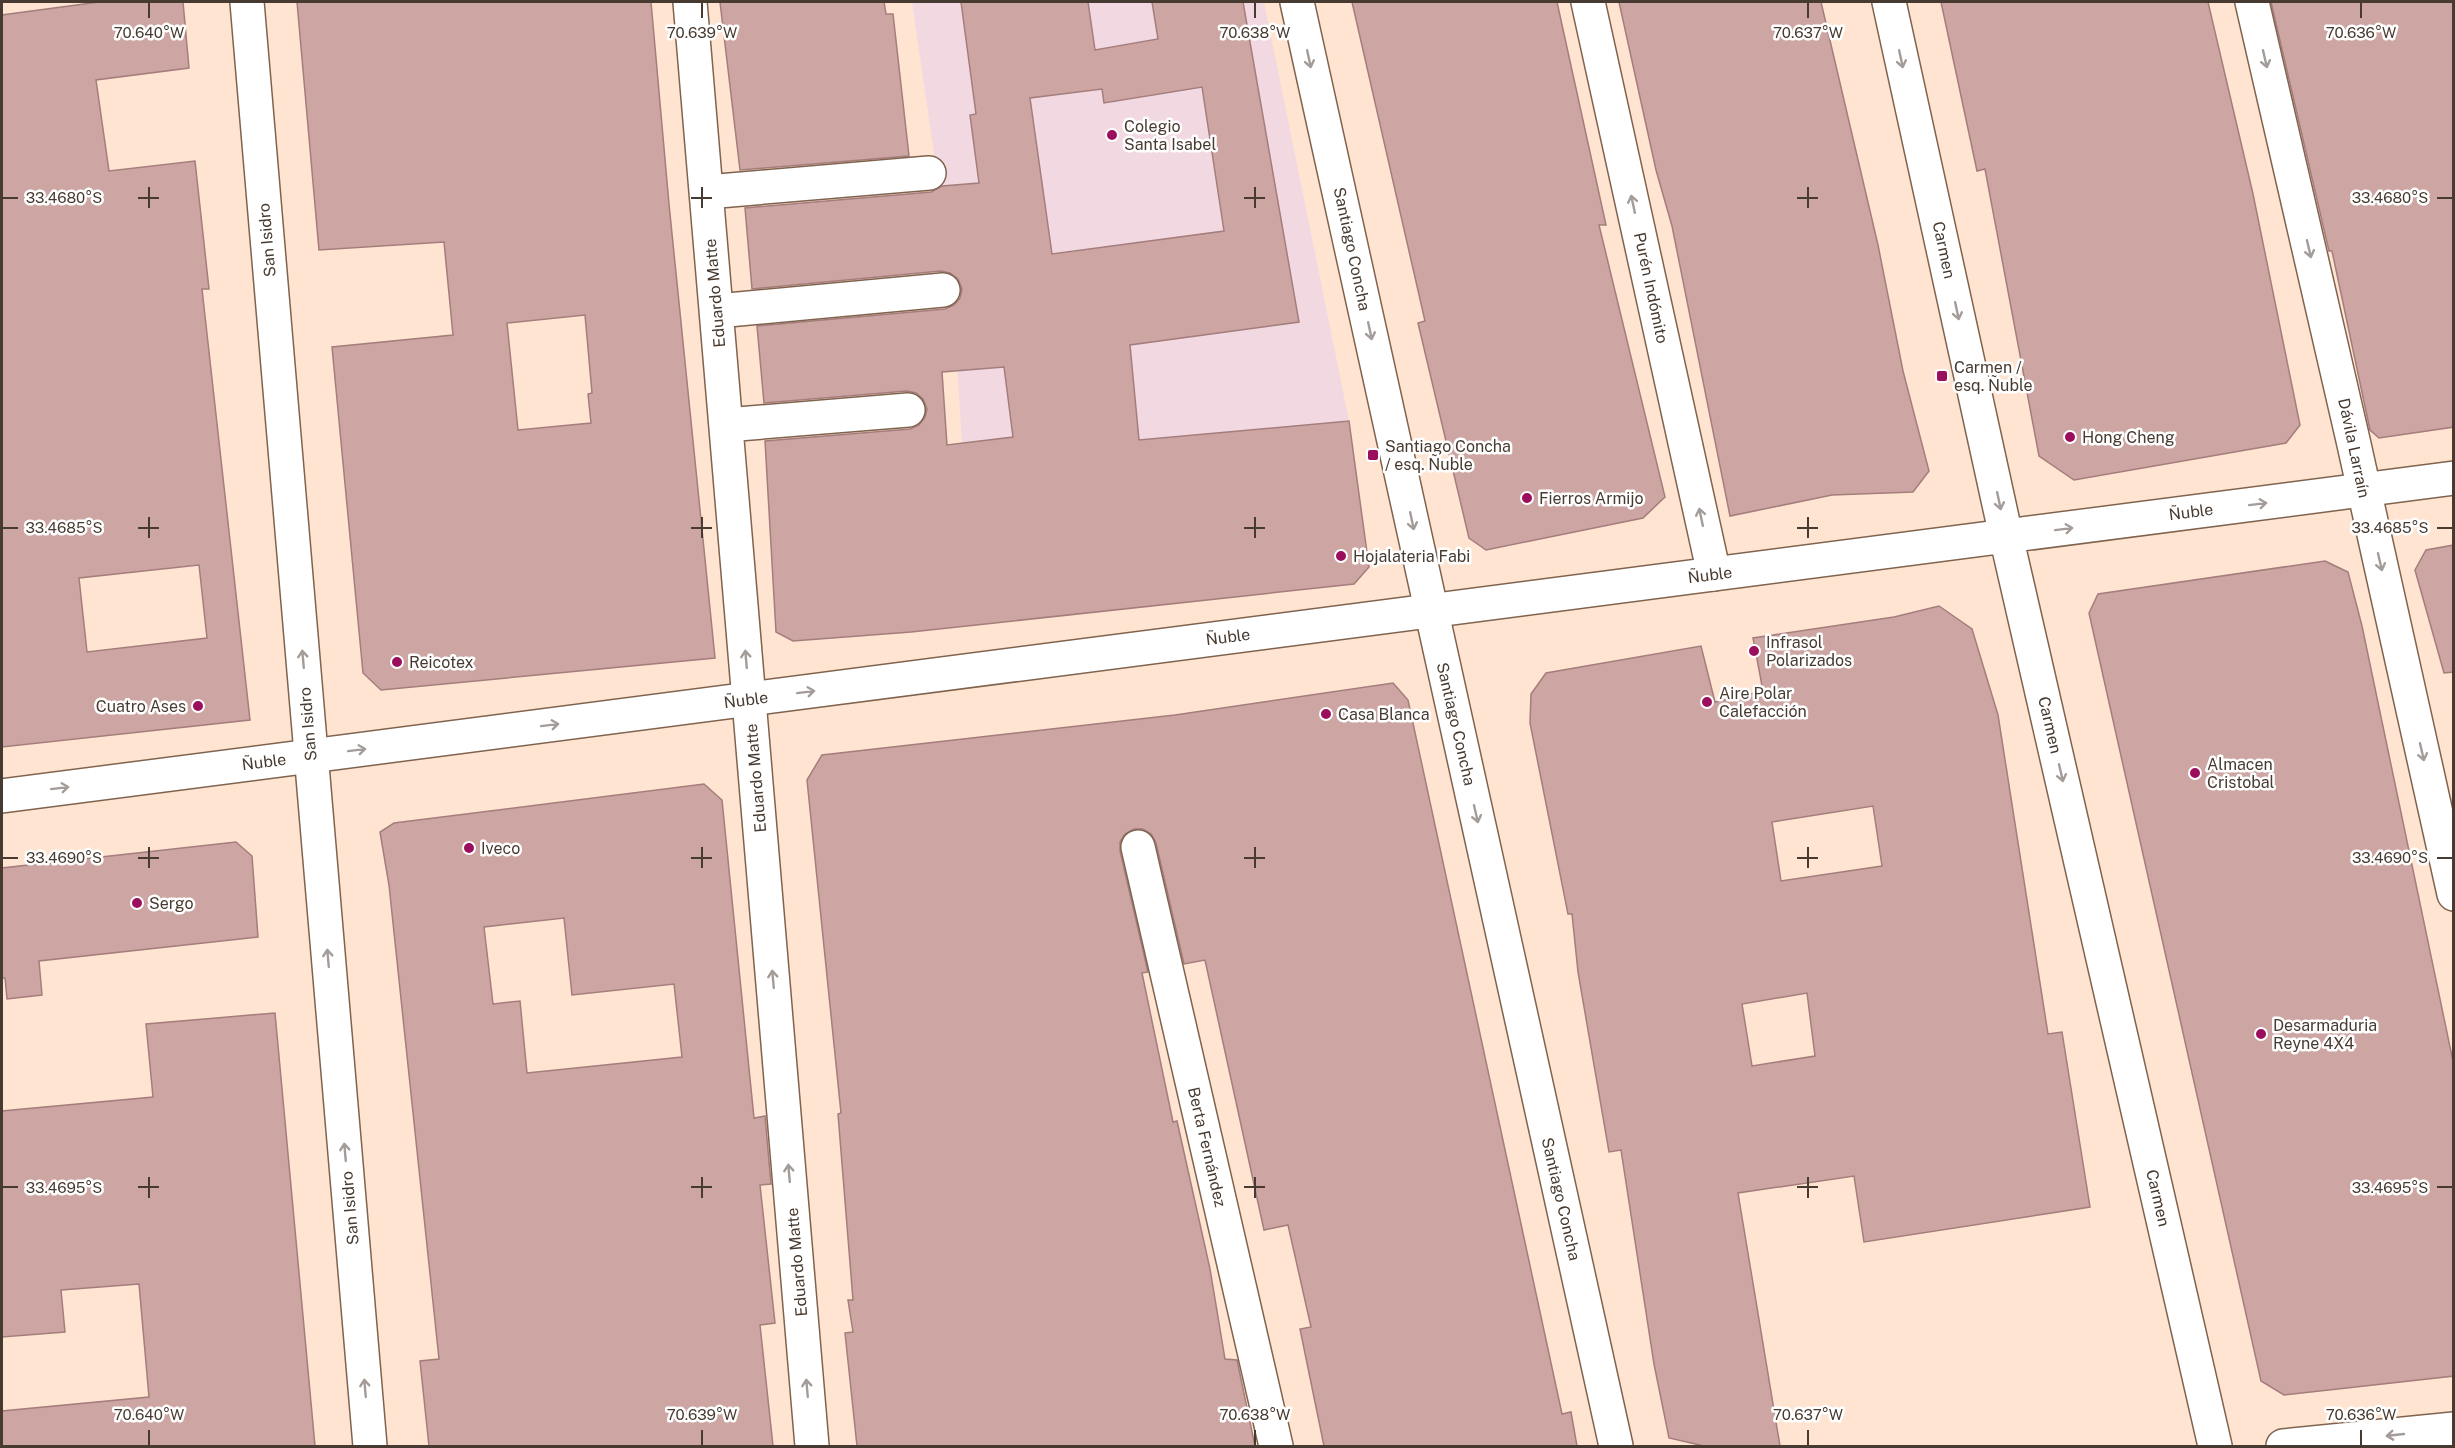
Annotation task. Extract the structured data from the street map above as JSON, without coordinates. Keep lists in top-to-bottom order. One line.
{"streets":{"street":["San Isidro","Santiago Concha","Carmen","Purén Indómito","Eduardo Matte","Dávila Larraín","Ñuble","Berta Fernández"]},"crossings":[["San Isidro","Ñuble"],["Santiago Concha","Ñuble"],["Carmen","Ñuble"],["Purén Indómito","Ñuble"],["Eduardo Matte","Ñuble"],["Dávila Larraín","Ñuble"]],"one_way":["San Isidro","Santiago Concha","Carmen","Purén Indómito","Eduardo Matte","Dávila Larraín","Ñuble"],"places":{"other":["Colegio Santa Isabel","Hong Cheng","Fierros Armijo","Hojalateria Fabi","Infrasol Polarizados","Reicotex","Aire Polar Calefacción","Cuatro Ases","Casa Blanca","Almacen Cristobal","Iveco","Sergo","Desarmaduria Reyne 4X4"],"transit":["Carmen / esq. Ñuble","Santiago Concha / esq. Ñuble"]},"coordinates":["70.640°W","70.639°W","70.638°W","70.637°W","70.636°W","33.4680°S","33.4685°S","33.4690°S","33.4695°S"]}
